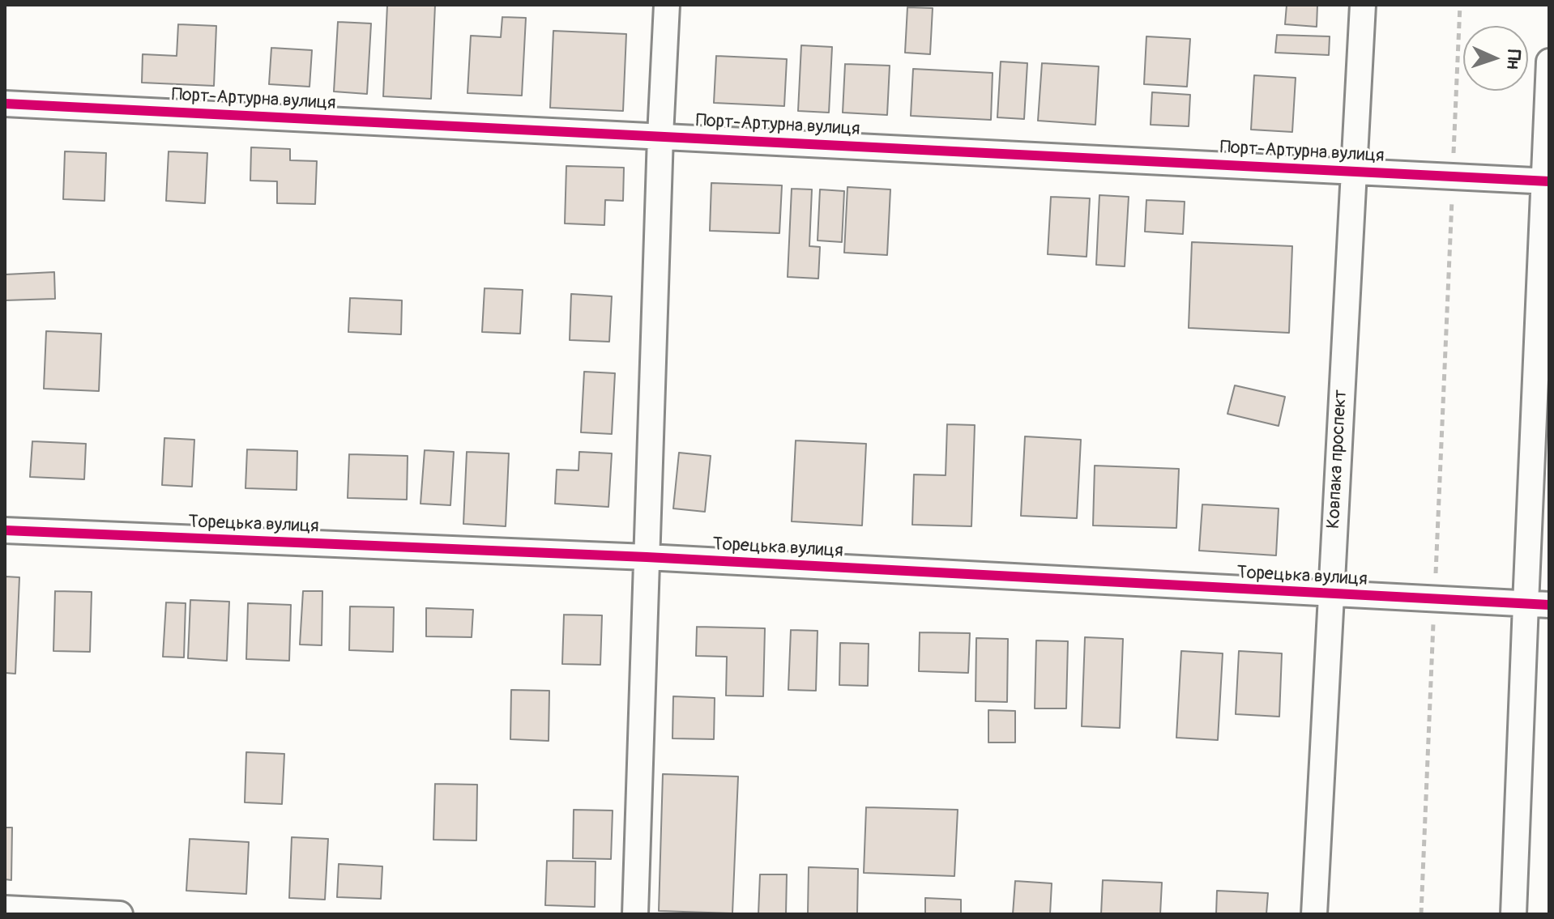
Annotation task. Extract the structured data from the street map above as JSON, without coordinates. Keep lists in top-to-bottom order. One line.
{"streets":{"street":["Порт-Артурна вулиця","Ковпака проспект","Торецька вулиця"]},"crossings":[["Порт-Артурна вулиця","Ковпака проспект"],["Ковпака проспект","Торецька вулиця"]],"north":"right"}
